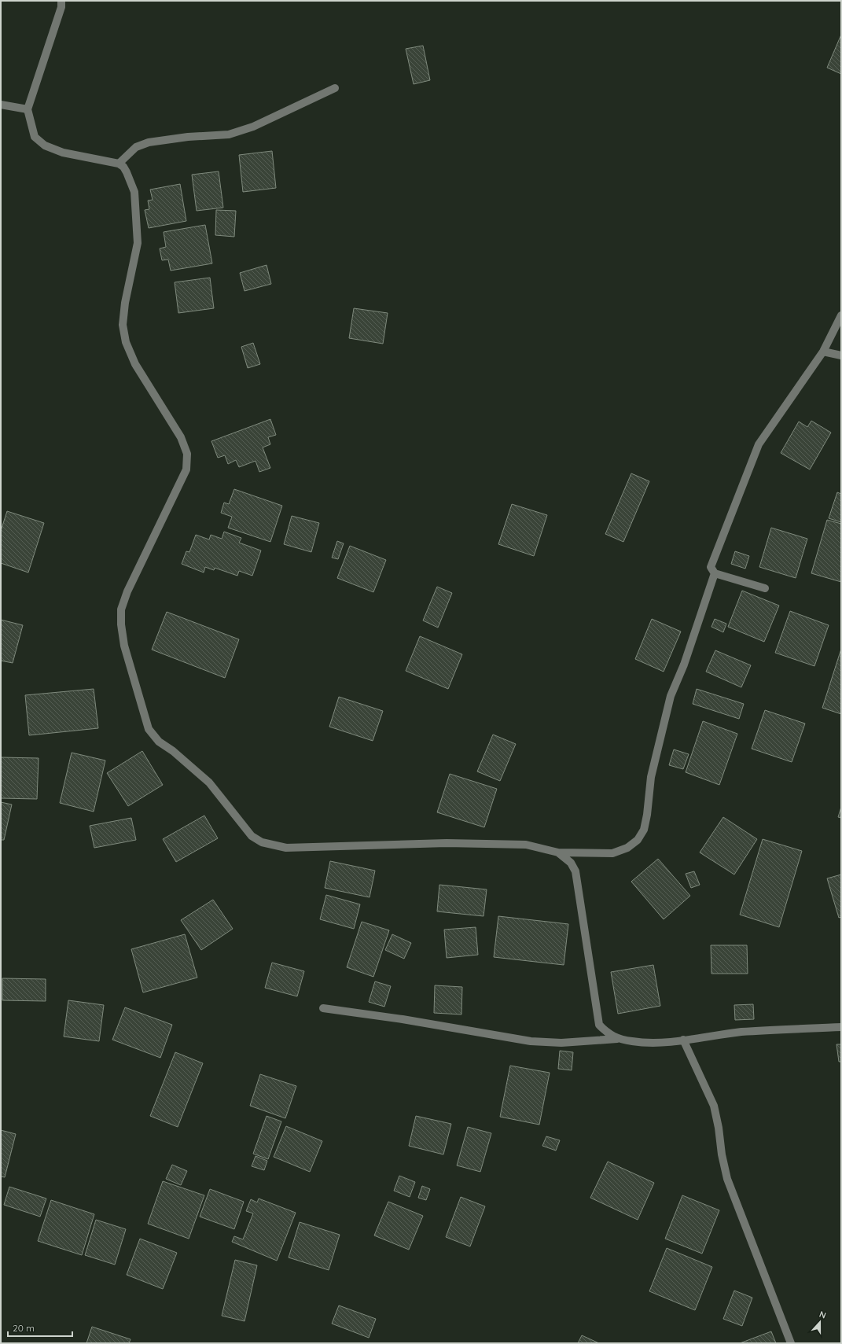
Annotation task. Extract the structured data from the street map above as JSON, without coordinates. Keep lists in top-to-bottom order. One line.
{"scale_bar":"20 m","north":"top"}
